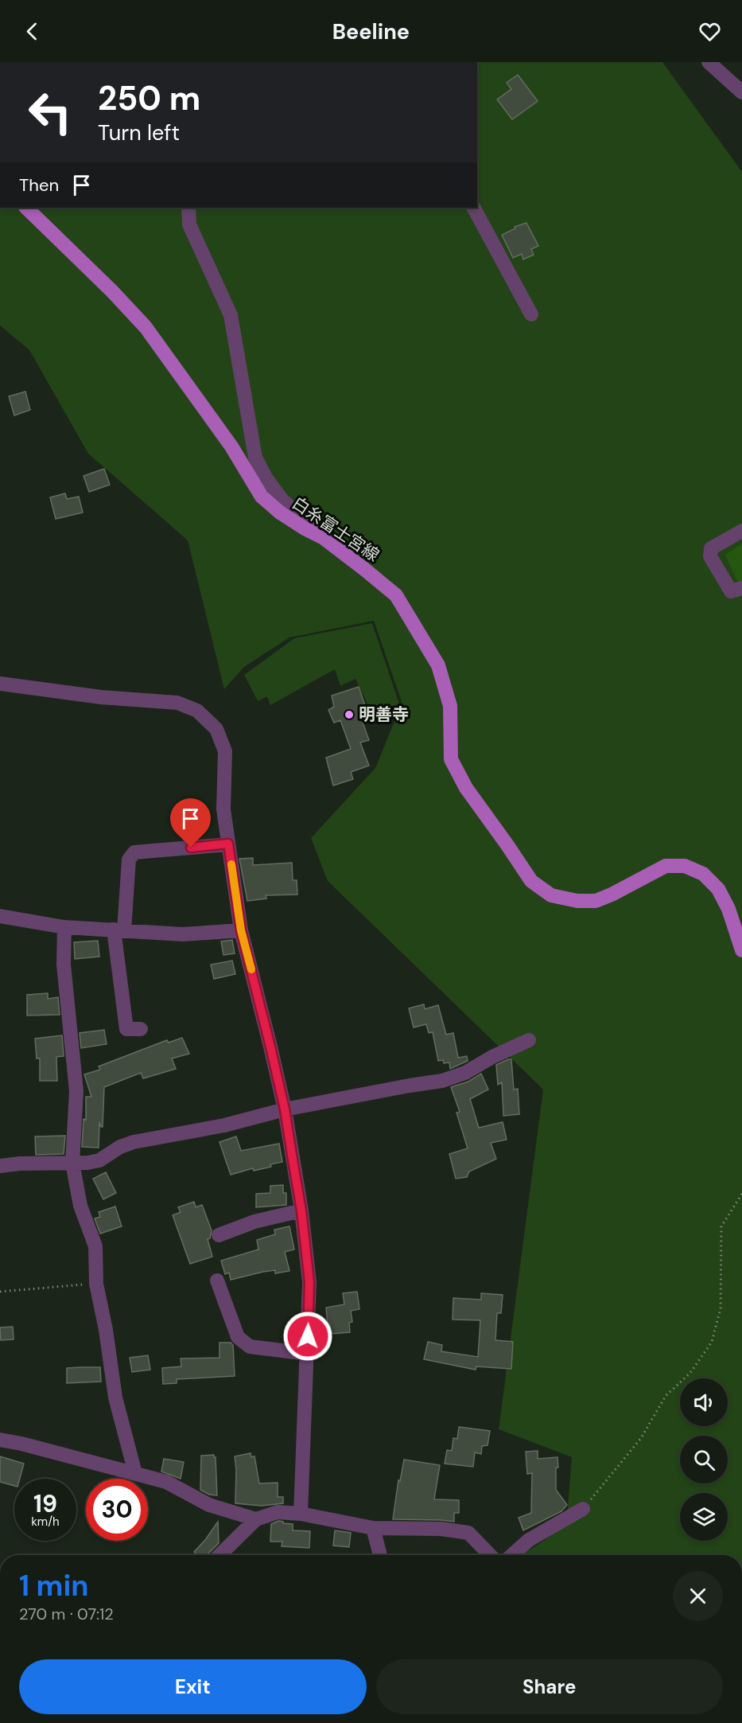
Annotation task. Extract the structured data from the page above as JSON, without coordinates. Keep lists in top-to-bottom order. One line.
{"streets":{"main road":["白糸富士宮線"]},"places":["明善寺"],"page":{"header":"Beeline","turn":["250 m","Turn left"],"then":"Then","speed":"19 km/h","limit":"30","heading":["1 min","270 m · 07:12"],"buttons":["Exit","Share"]}}
